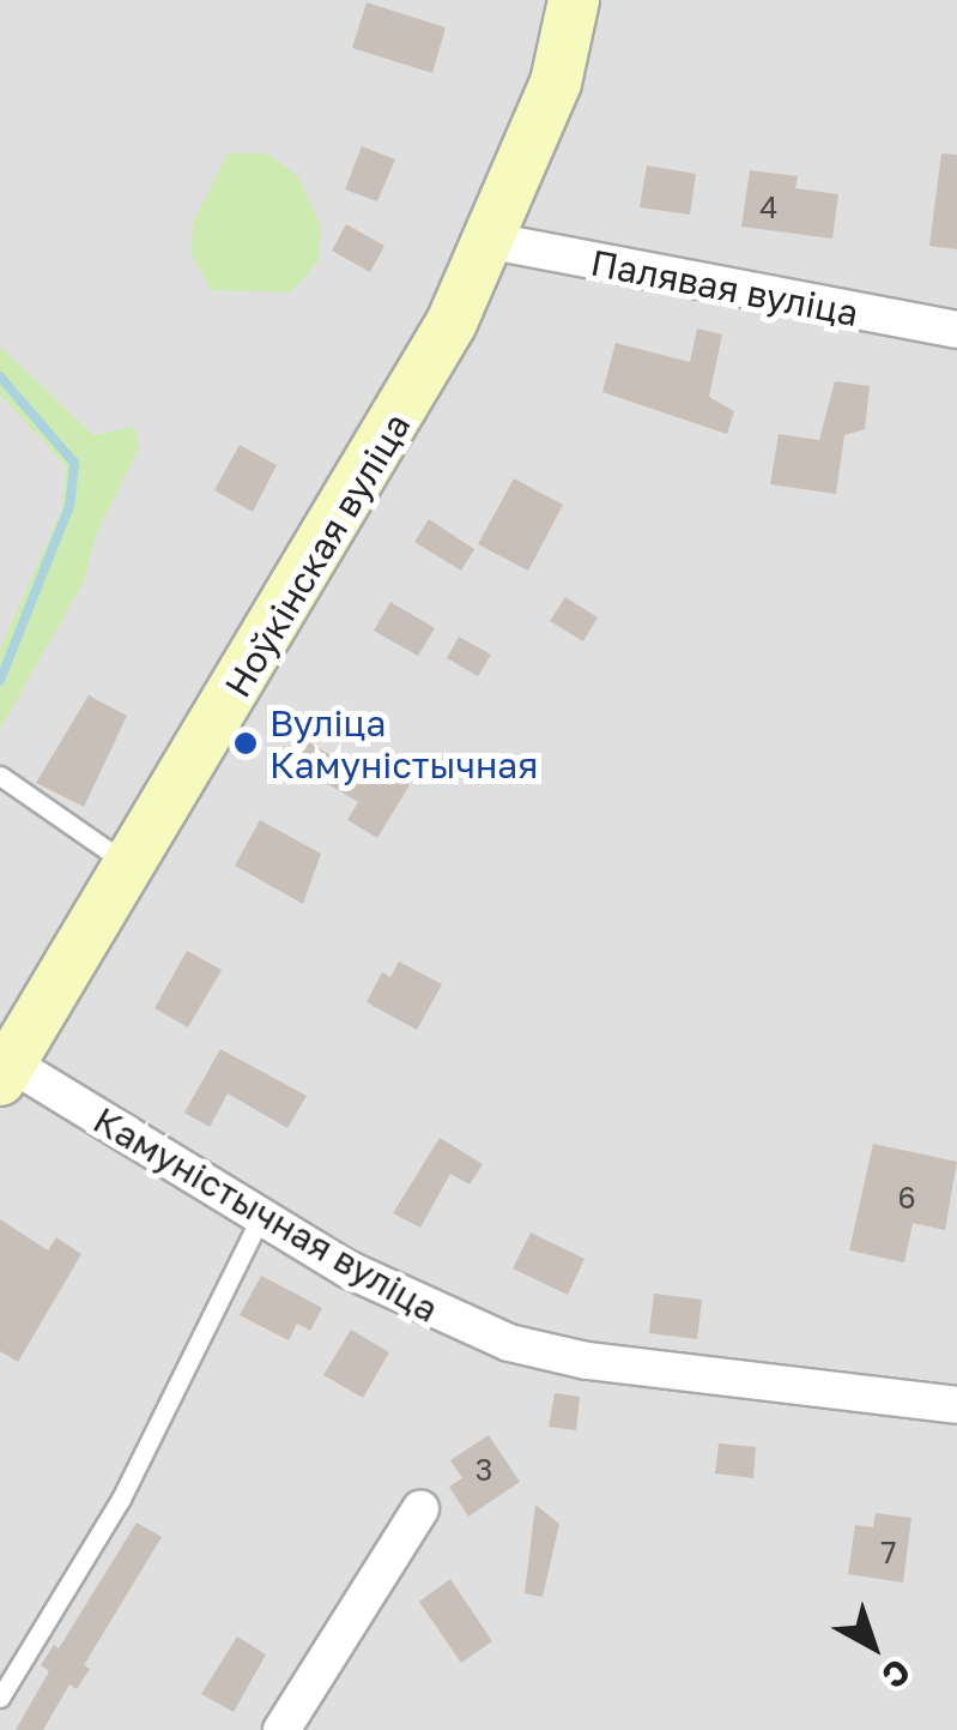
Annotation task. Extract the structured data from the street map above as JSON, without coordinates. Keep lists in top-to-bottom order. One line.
{"streets":{"main road":["Ноўкінская вуліца"],"street":["Палявая вуліца","Камуністычная вуліца"]},"crossings":[["Палявая вуліца","Ноўкінская вуліца"],["Ноўкінская вуліца","Камуністычная вуліца"]],"places":["Вуліца Камуністычная"],"house_numbers":["4","6","3","7"],"north":"bottom right"}
